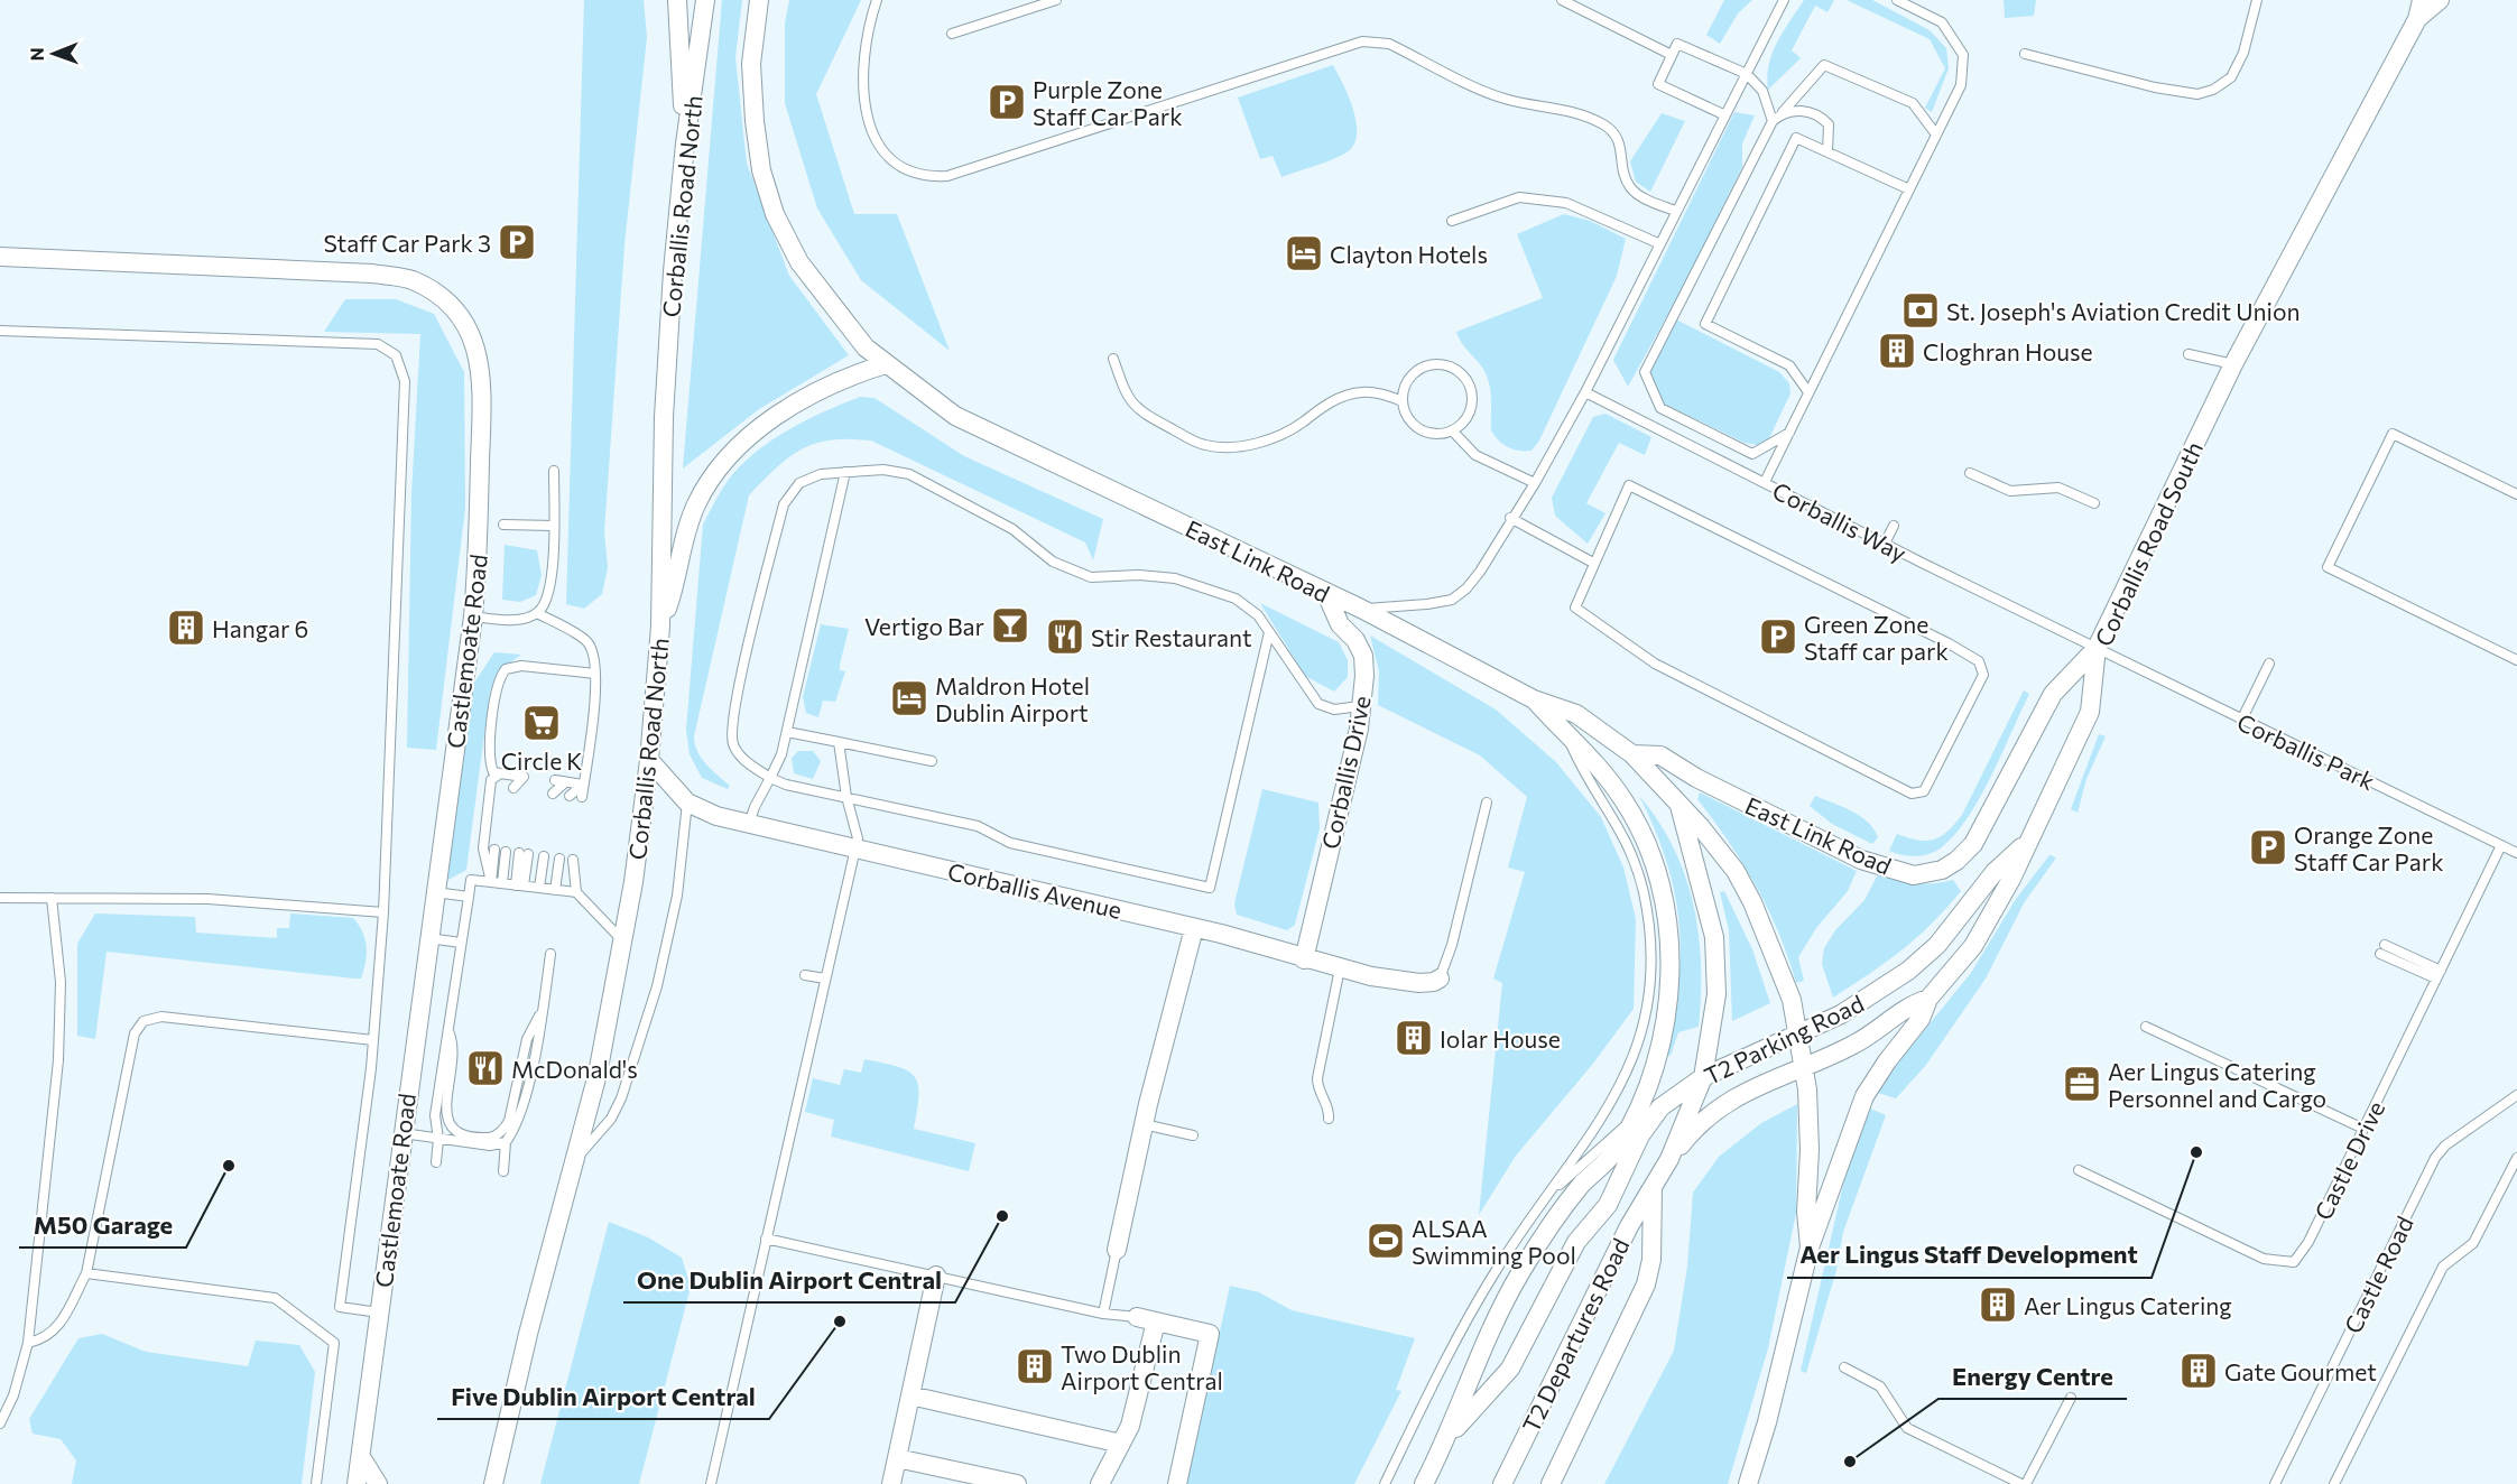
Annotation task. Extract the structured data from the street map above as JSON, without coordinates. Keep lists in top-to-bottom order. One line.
{"streets":{"street":["Corballis Road North","Corballis Road South","East Link Road","Castlemoate Road","Corballis Drive","Corballis Avenue","T2 Parking Road","T2 Departures Road"],"lane":["Corballis Way","Corballis Park","Castle Drive","Castle Road"]},"crossings":[["Corballis Road North","Corballis Avenue"],["Corballis Way","Corballis Road South"],["Corballis Way","East Link Road"],["Corballis Way","Corballis Park"],["Corballis Road South","East Link Road"],["Corballis Road South","Corballis Park"],["Corballis Road South","T2 Parking Road"],["East Link Road","Corballis Park"],["East Link Road","Corballis Drive"],["East Link Road","T2 Parking Road"],["Corballis Park","Castle Drive"],["Corballis Drive","Corballis Avenue"]],"places":{"parking":["Purple Zone Staff Car Park","Staff Car Park 3","Green Zone Staff car park","Orange Zone Staff Car Park"],"hotel":["Clayton Hotels","Maldron Hotel Dublin Airport"],"bank":["St. Joseph's Aviation Credit Union"],"building":["Cloghran House","Hangar 6","Iolar House","Aer Lingus Catering","Two Dublin Airport Central","Gate Gourmet"],"bar":["Vertigo Bar"],"restaurant":["Stir Restaurant","McDonald's"],"supermarket":["Circle K"],"office":["Aer Lingus Catering Personnel and Cargo"],"other":["Aer Lingus Staff Development","M50 Garage","One Dublin Airport Central","Five Dublin Airport Central","Energy Centre"],"sports":["ALSAA Swimming Pool"]},"north":"left"}
